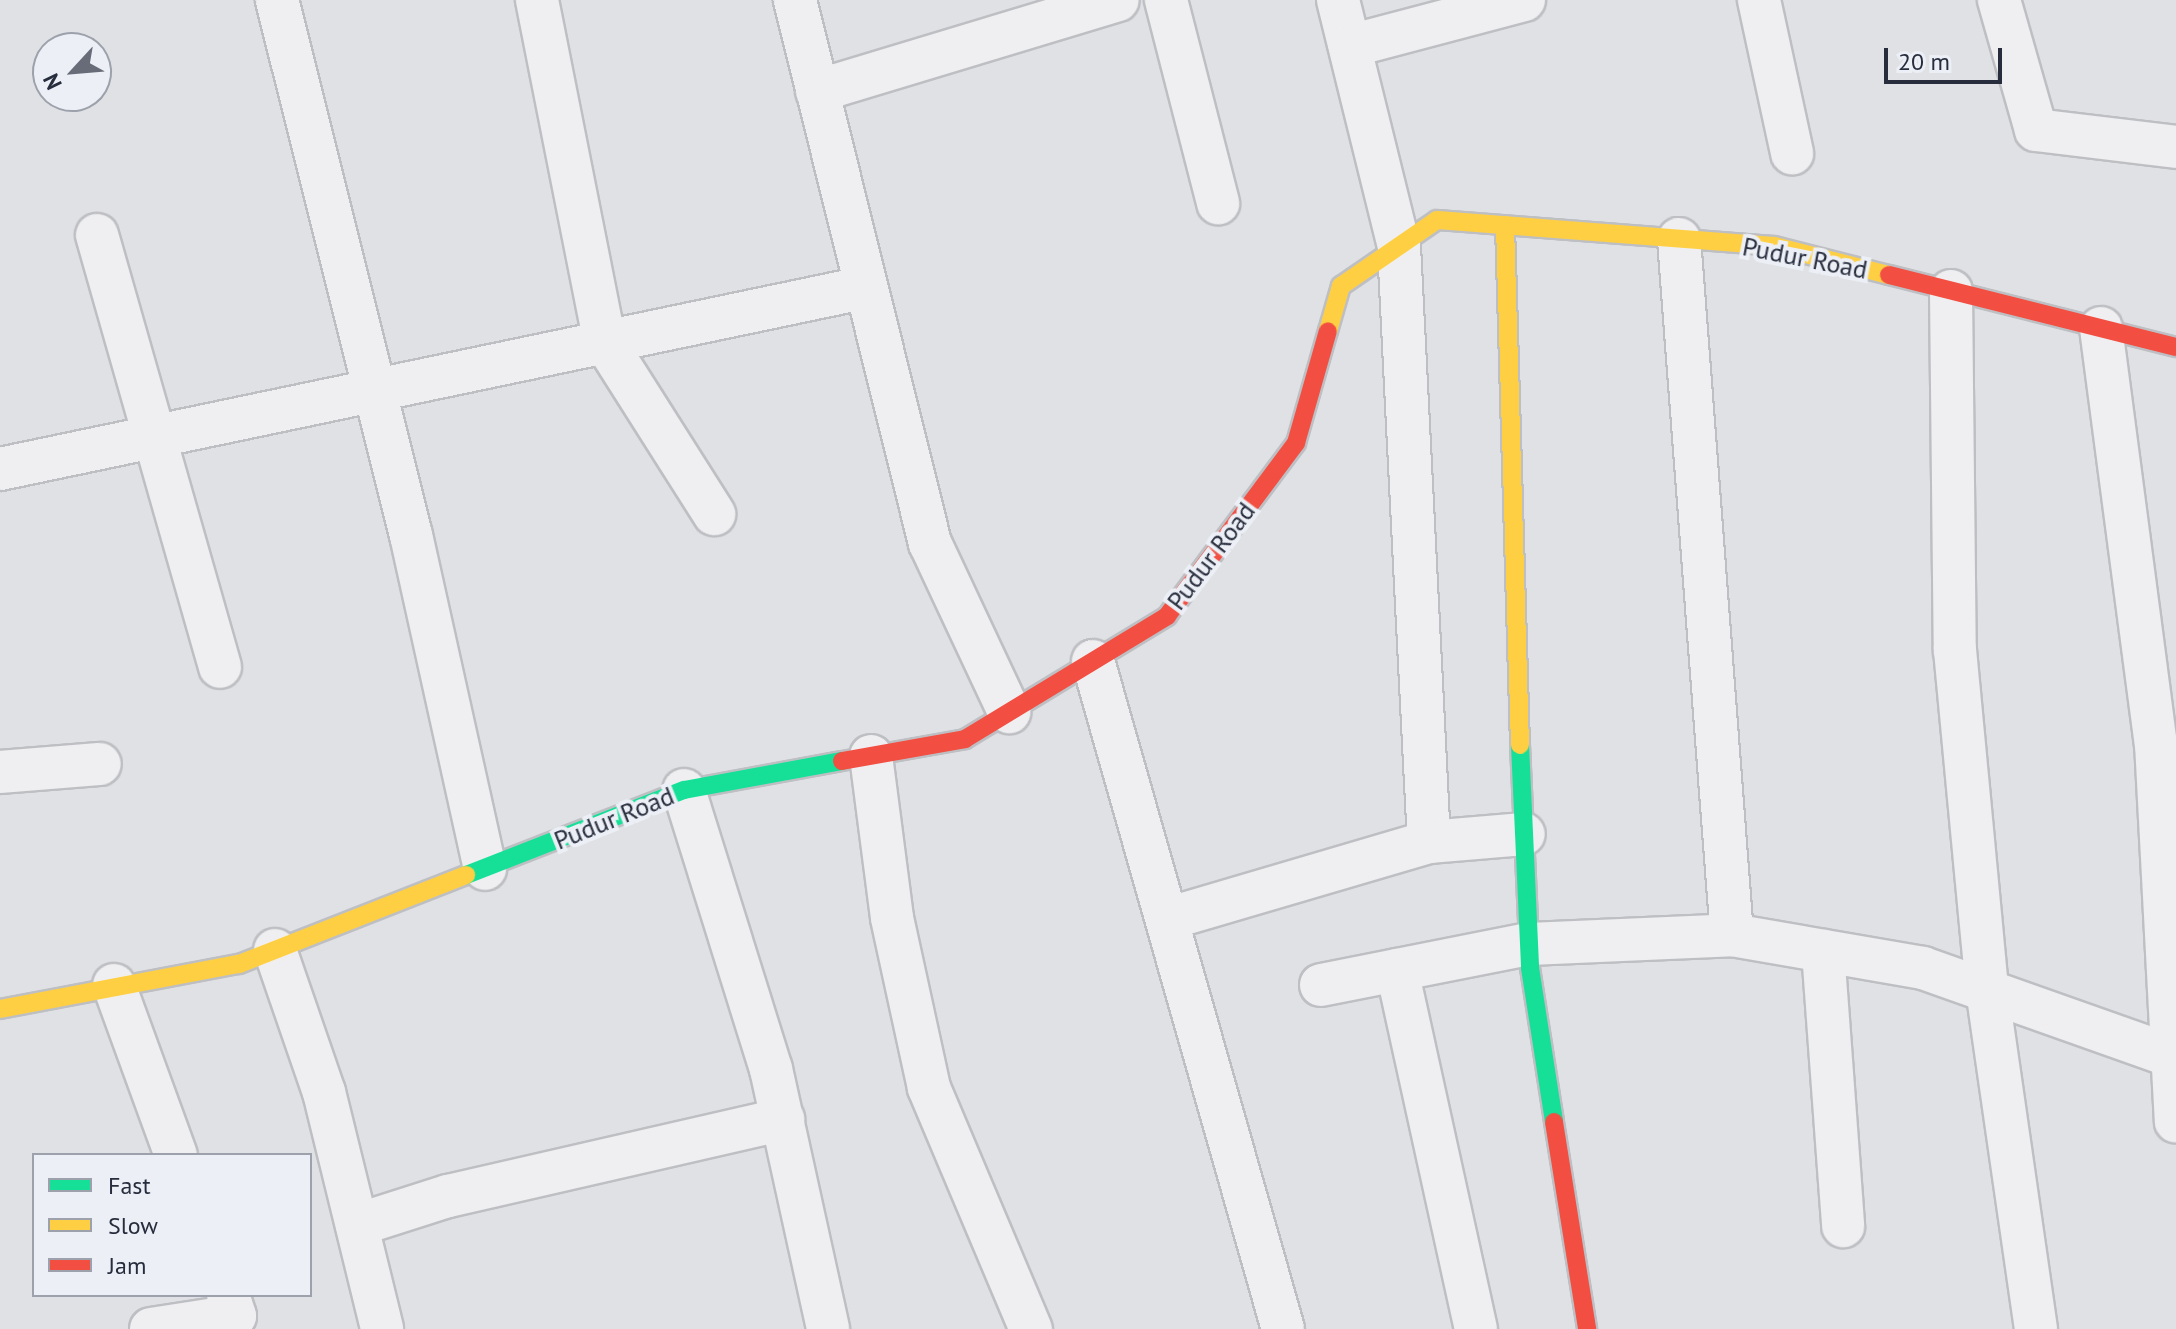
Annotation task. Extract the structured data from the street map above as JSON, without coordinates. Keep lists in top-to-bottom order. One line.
{"streets":{"street":["Pudur Road"]},"legend":["Fast","Slow","Jam"],"scale_bar":"20 m","north":"bottom left"}
